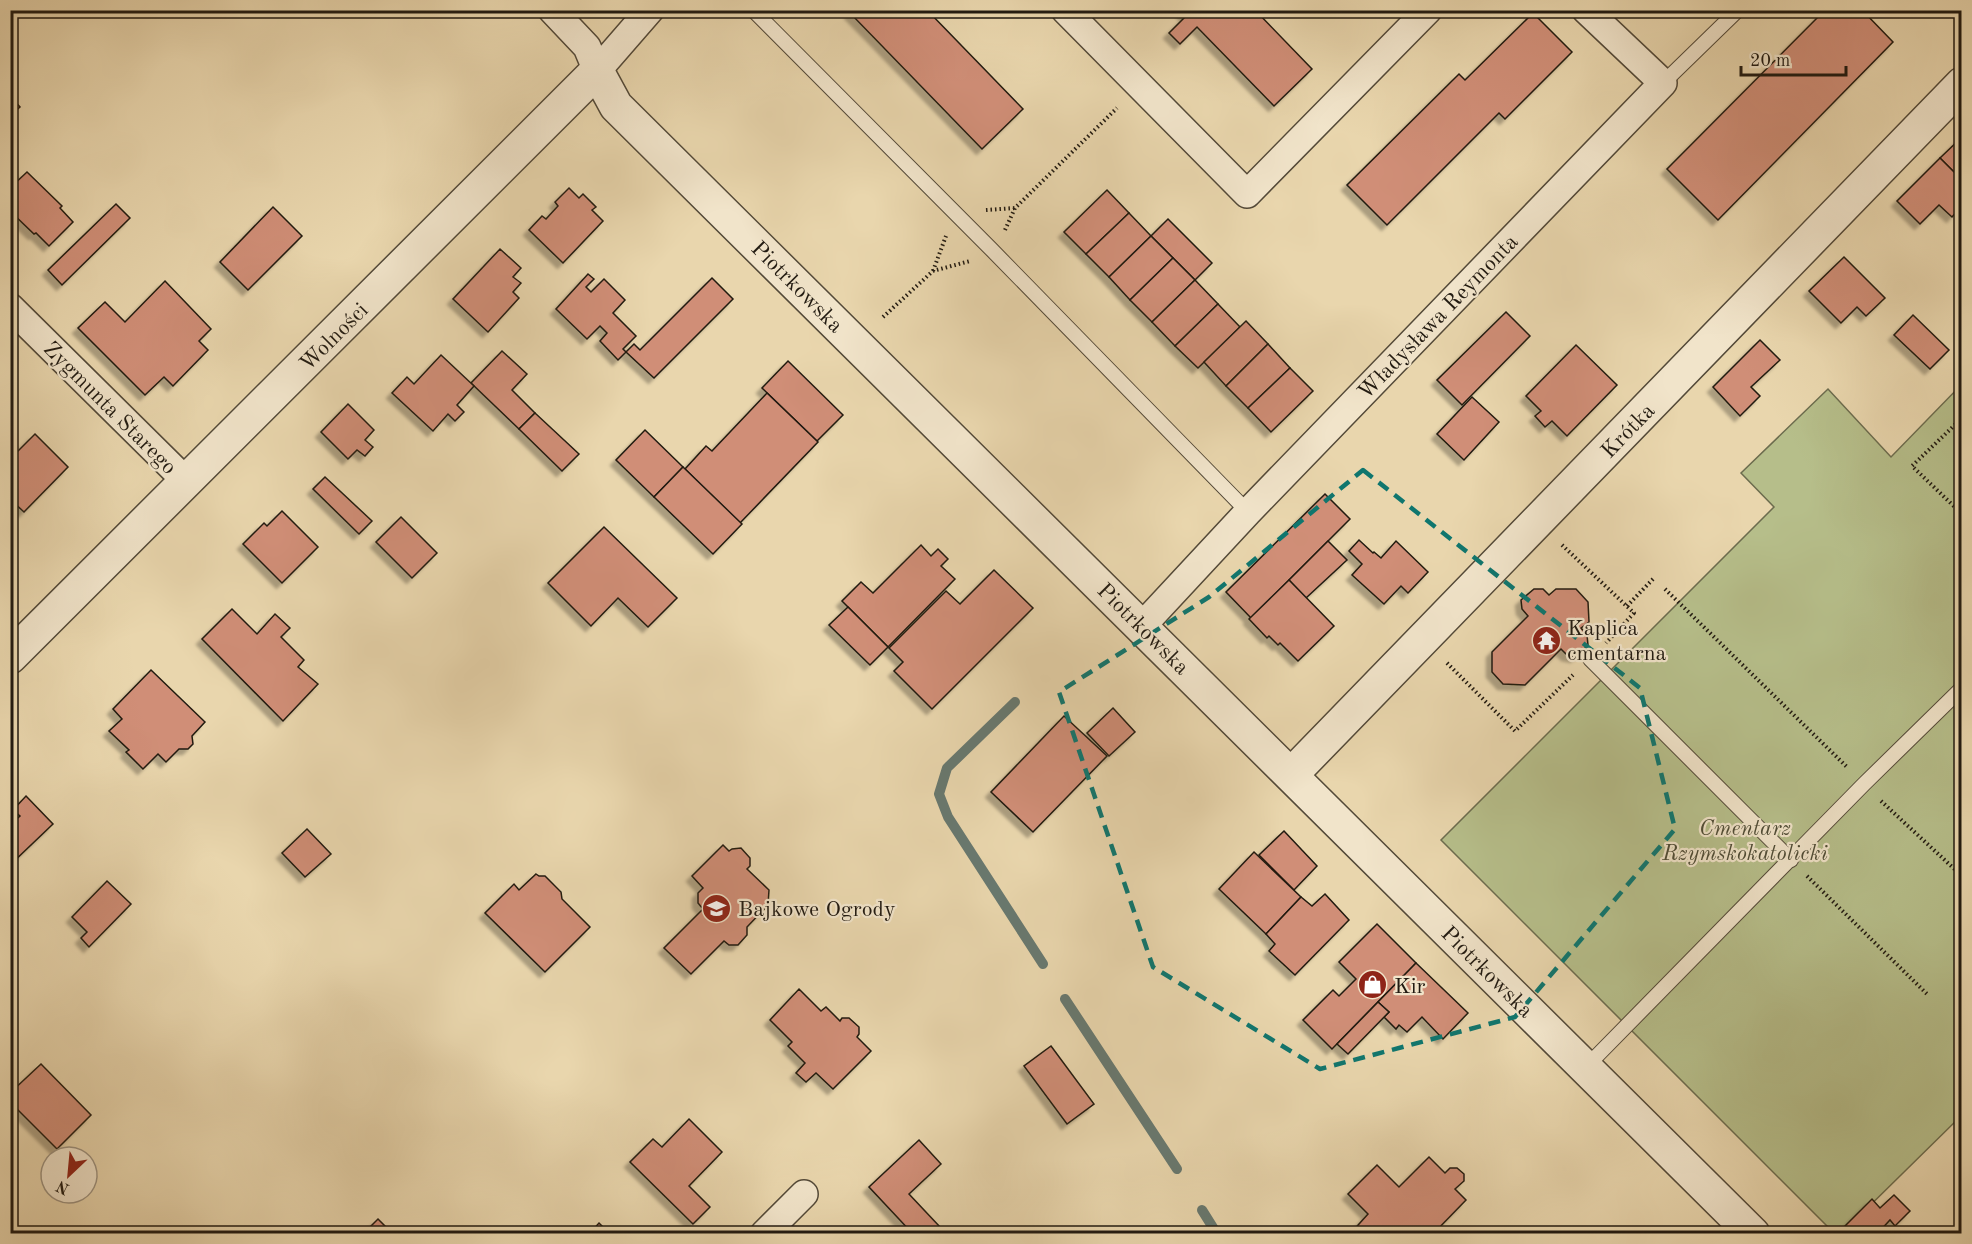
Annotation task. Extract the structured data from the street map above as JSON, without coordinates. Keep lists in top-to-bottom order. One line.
{"streets":{"street":["Piotrkowska","Władysława Reymonta","Wolności","Zygmunta Starego","Krótka"]},"crossings":[["Piotrkowska","Władysława Reymonta"],["Piotrkowska","Wolności"],["Piotrkowska","Krótka"],["Wolności","Zygmunta Starego"]],"parks":["Cmentarz Rzymskokatolicki"],"places":{"temple":["Kaplica cmentarna"],"school or university":["Bajkowe Ogrody"],"shop":["Kir"]},"scale_bar":"20 m","north":"bottom left"}
